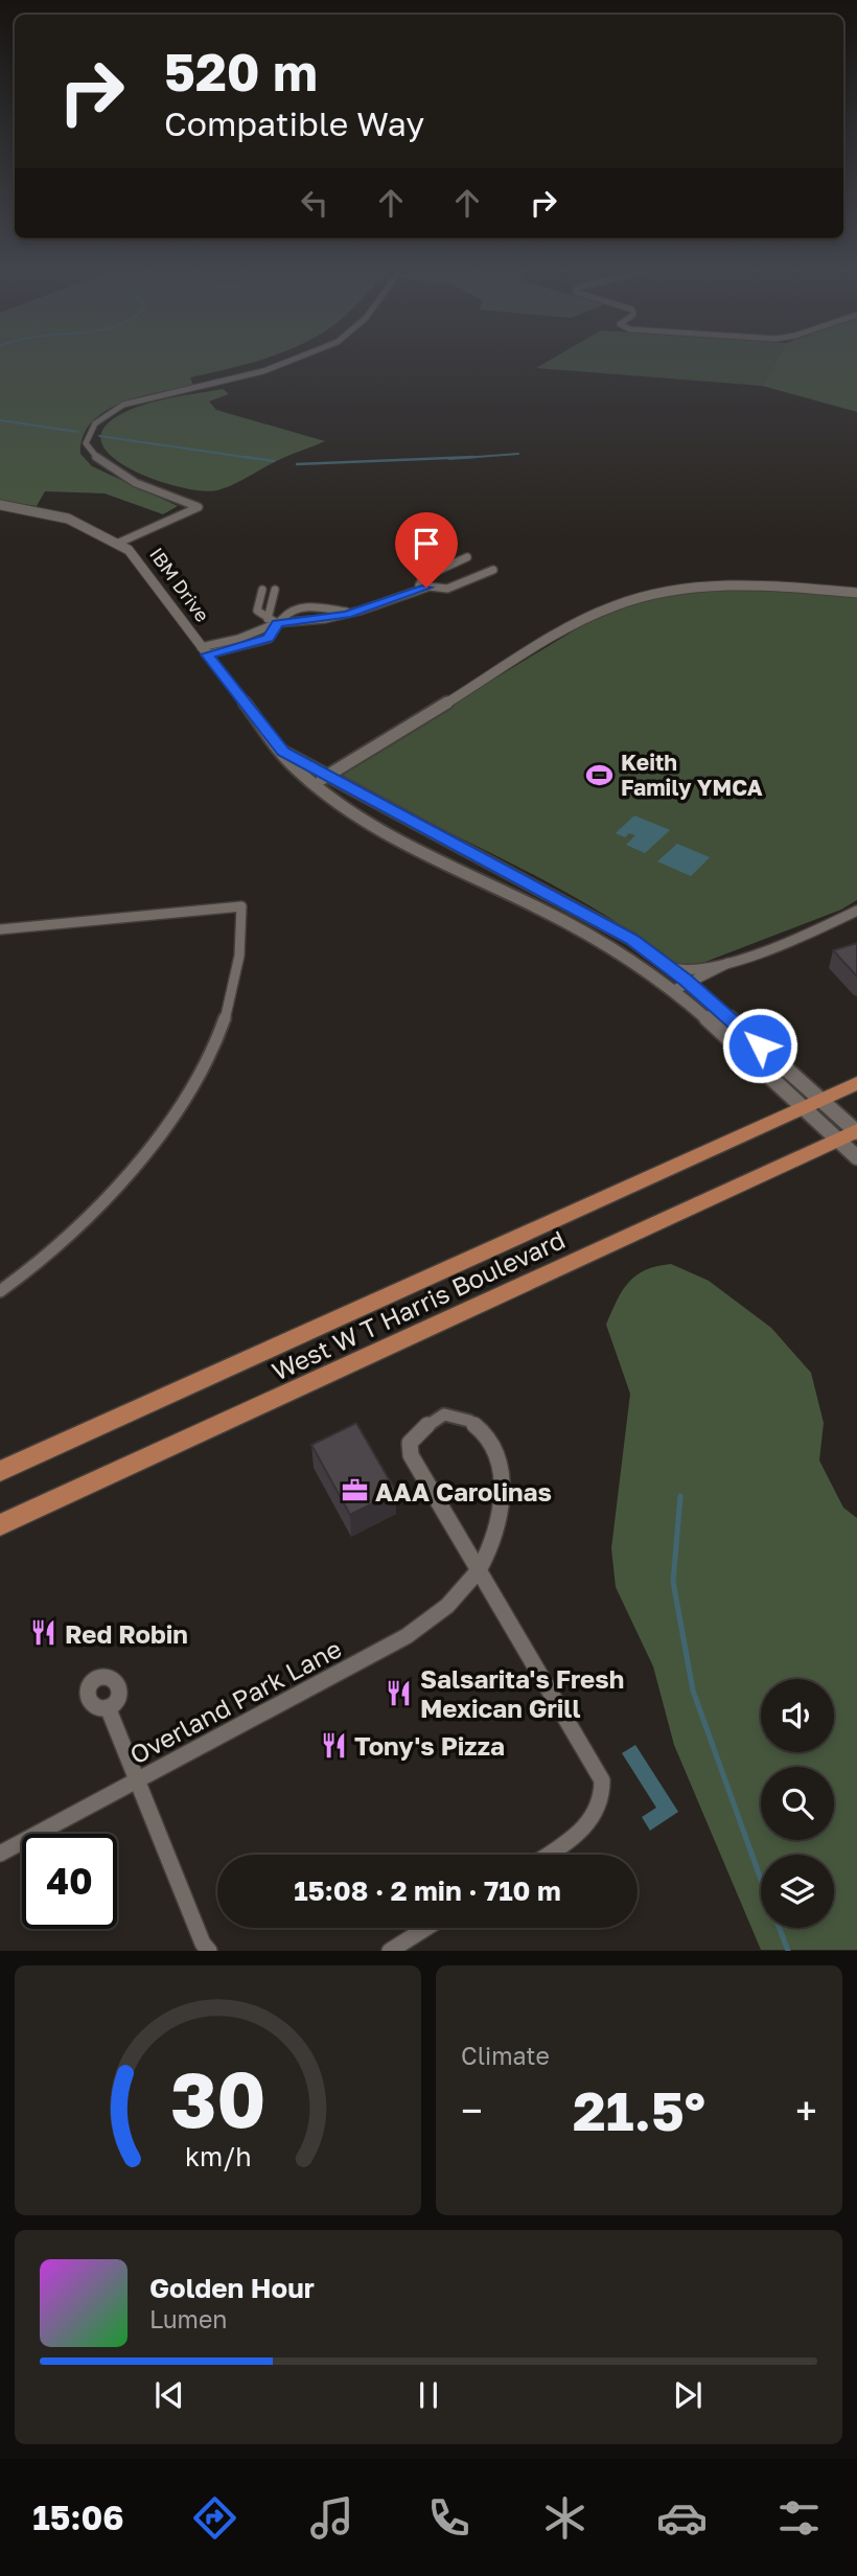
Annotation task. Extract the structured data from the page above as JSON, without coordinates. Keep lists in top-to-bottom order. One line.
{"streets":{"main road":["West W T Harris Boulevard"],"street":["IBM Drive","Overland Park Lane"]},"crossings":[["IBM Drive","West W T Harris Boulevard"]],"places":{"sports":["Keith Family YMCA"],"office":["AAA Carolinas"],"restaurant":["Red Robin","Salsarita's Fresh Mexican Grill","Tony's Pizza"]},"page":{"turn":["520 m","Compatible Way"],"limit":"40","trip":"15:08 · 2 min · 710 m","tile":"Climate","heat":["−","21.5°","+"],"song":["Golden Hour","Lumen"],"tabs":"15:06","gauge":["30","km/h"]}}
